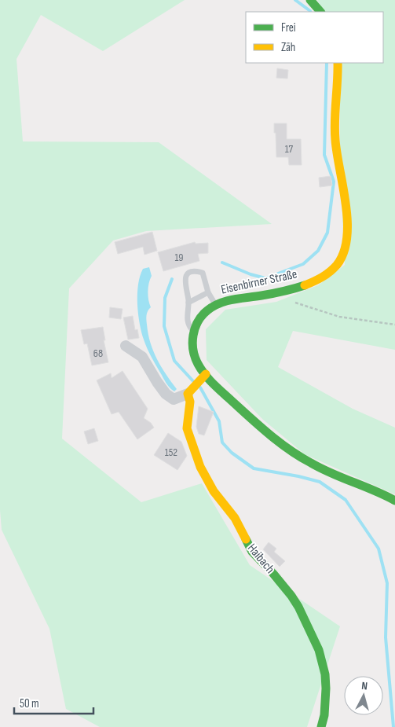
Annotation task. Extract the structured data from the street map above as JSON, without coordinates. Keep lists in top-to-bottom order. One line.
{"streets":{"main road":["Eisenbirner Straße","Haibach"]},"house_numbers":["17","19","68","152"],"legend":["Frei","Zäh"],"scale_bar":"50 m","north":"top"}
